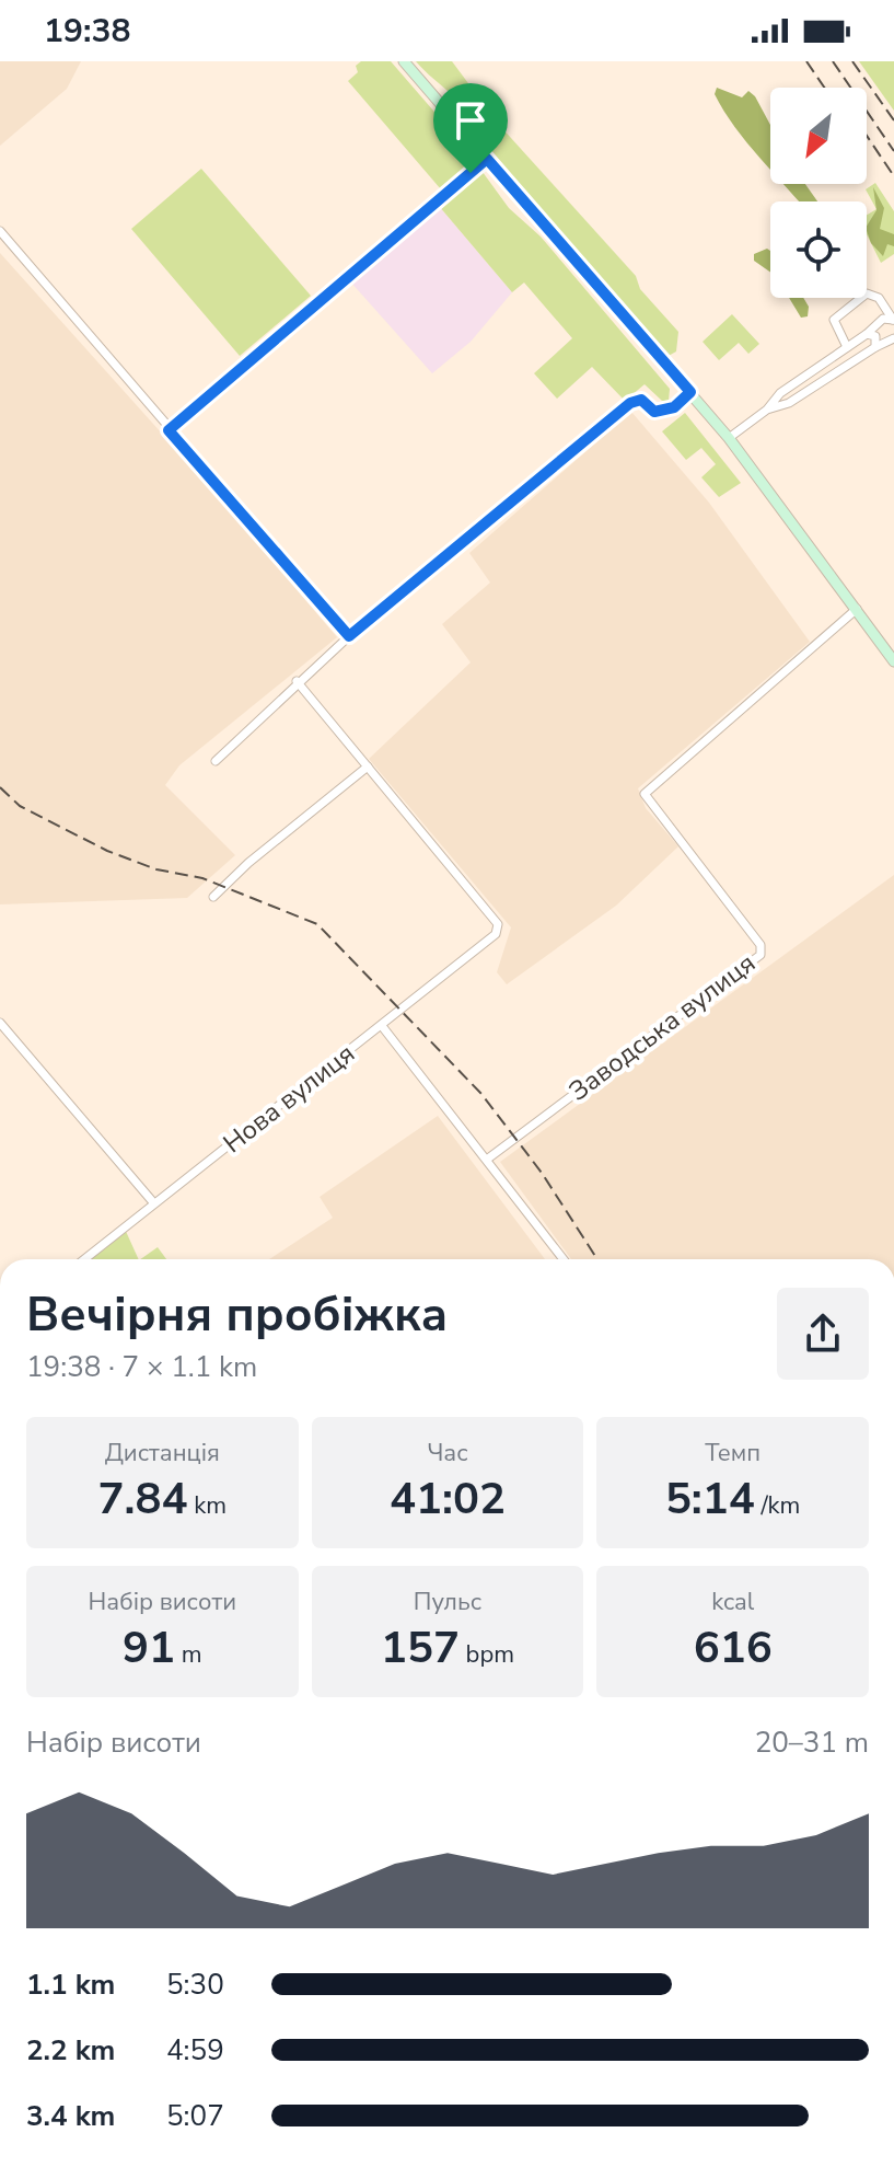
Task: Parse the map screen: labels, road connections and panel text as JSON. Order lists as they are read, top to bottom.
{
  "streets": {
    "street": ["Заводська вулиця", "Нова вулиця"]
  },
  "north": "bottom left",
  "page": {
    "status": "19:38",
    "heading": ["Вечірня пробіжка", "19:38 · 7 × 1.1 km"],
    "stats": [
      ["Дистанція", "7.84 km"],
      ["Час", "41:02"],
      ["Темп", "5:14 /km"],
      ["Набір висоти", "91 m"],
      ["Пульс", "157 bpm"],
      ["kcal", "616"]
    ],
    "chart": ["Набір висоти", "20–31 m"],
    "list": [
      {
        "name": "1.1 km",
        "note": "5:30"
      },
      {
        "name": "2.2 km",
        "note": "4:59"
      },
      {
        "name": "3.4 km",
        "note": "5:07"
      }
    ]
  }
}
